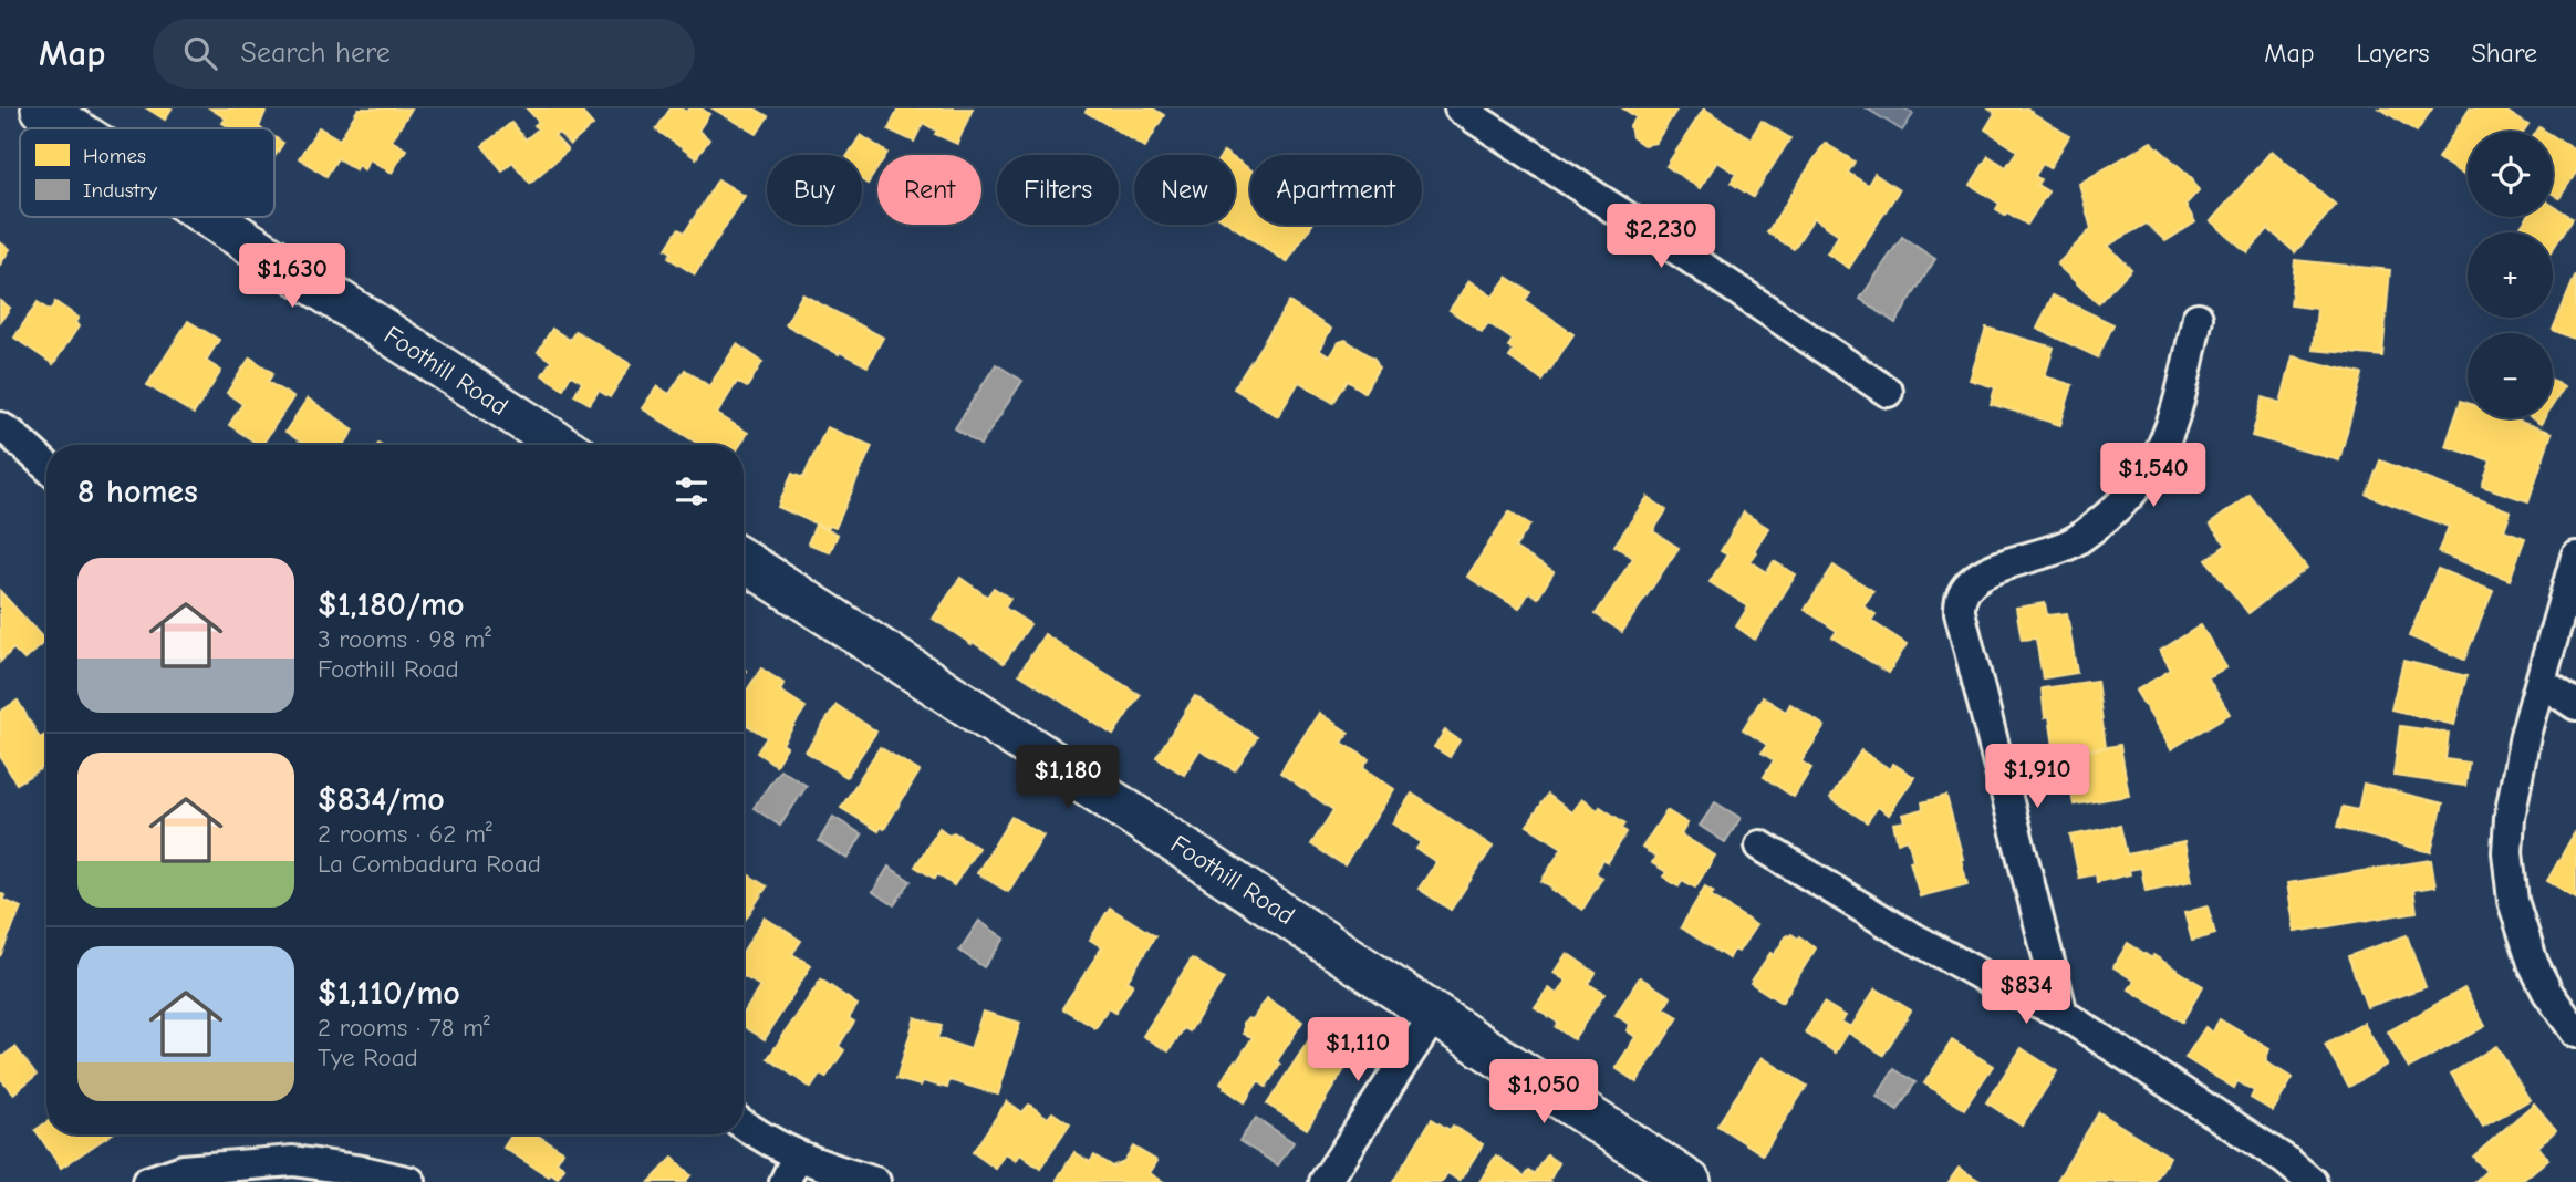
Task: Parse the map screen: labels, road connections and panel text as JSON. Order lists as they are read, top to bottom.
{
  "streets": {
    "main road": ["Foothill Road"]
  },
  "legend": ["Homes", "Industry"],
  "page": {
    "header": "Map",
    "search": "Search here",
    "nav": ["Map", "Layers", "Share"],
    "map_buttons": ["+", "−"],
    "chip": [
      "Buy",
      "Rent",
      "Filters",
      "New",
      "Apartment"
    ],
    "price": [
      "$2,230",
      "$1,630",
      "$1,540",
      "$1,910",
      "$1,180",
      "$834",
      "$1,110",
      "$1,050"
    ],
    "heading": "8 homes",
    "list": [
      {
        "name": "$1,180/mo",
        "note": "3 rooms · 98 m² · Foothill Road"
      },
      {
        "name": "$834/mo",
        "note": "2 rooms · 62 m² · La Combadura Road"
      },
      {
        "name": "$1,110/mo",
        "note": "2 rooms · 78 m² · Tye Road"
      }
    ]
  }
}
